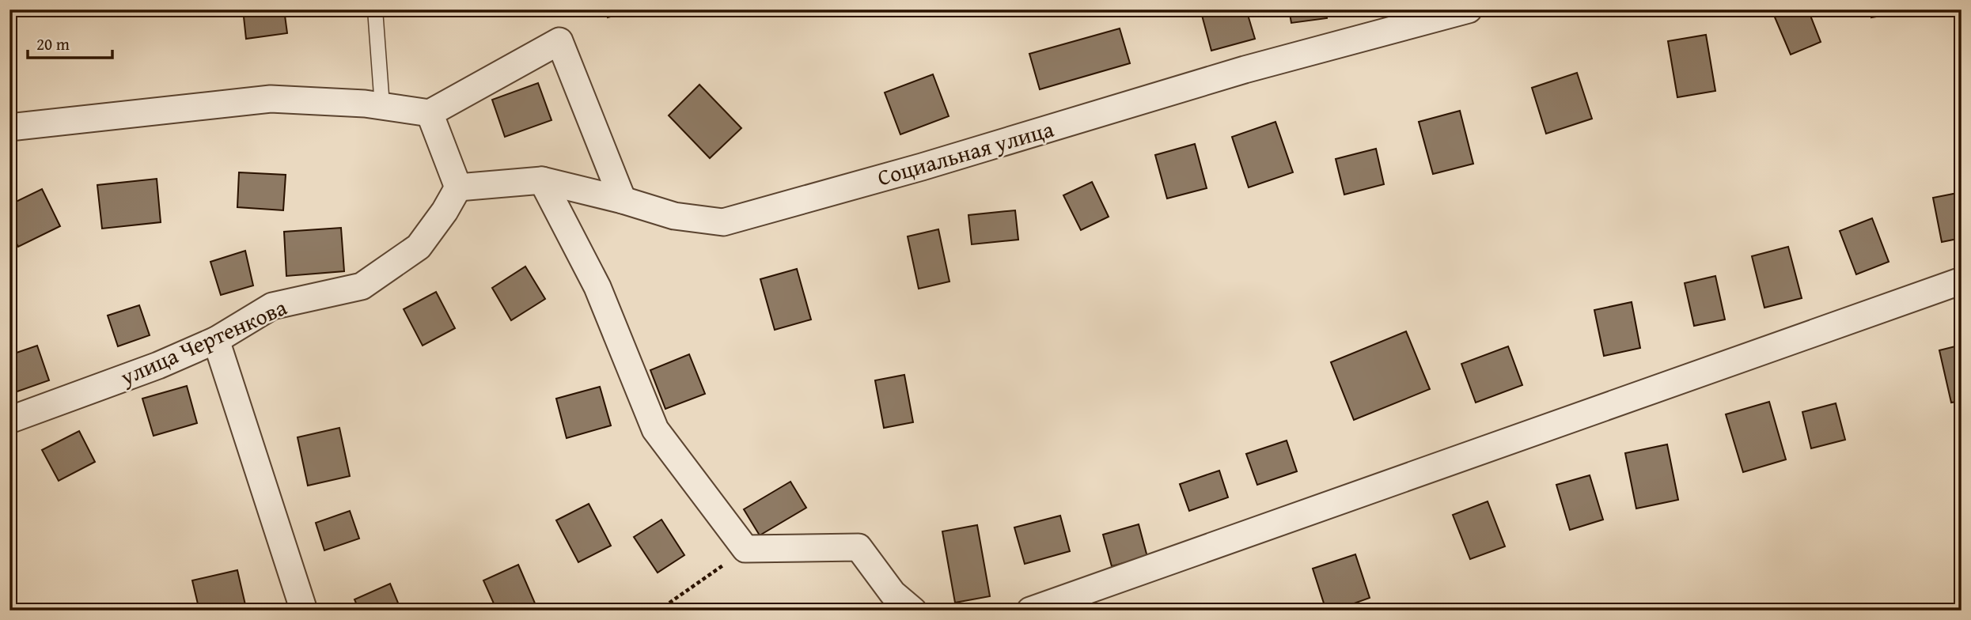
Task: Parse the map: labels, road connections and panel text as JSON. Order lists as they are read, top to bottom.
{
  "streets": {
    "street": ["Социальная улица", "улица Чертенкова"]
  },
  "crossings": [
    ["Социальная улица", "улица Чертенкова"]
  ],
  "scale_bar": "20 m"
}
